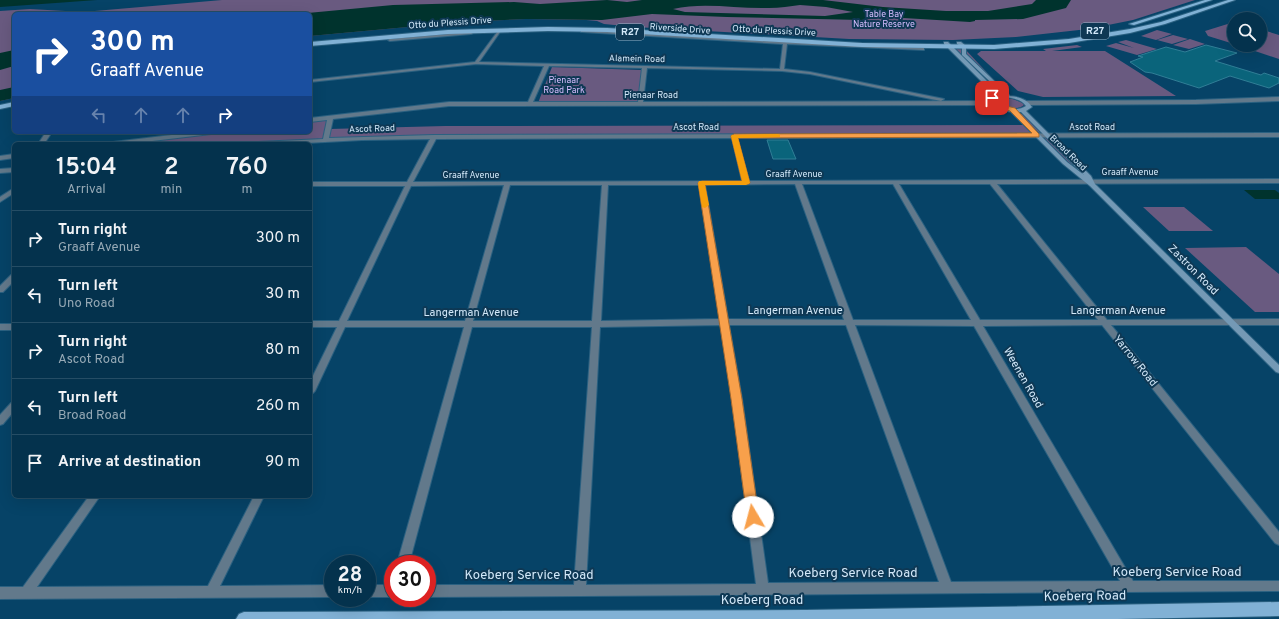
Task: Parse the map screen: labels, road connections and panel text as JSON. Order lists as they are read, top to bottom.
{
  "streets": {
    "main road": ["Otto du Plessis Drive", "R27", "Koeberg Road"],
    "street": [
      "Riverside Drive",
      "Alamein Road",
      "Pienaar Road",
      "Ascot Road",
      "Broad Road",
      "Graaff Avenue",
      "Zastron Road",
      "Langerman Avenue",
      "Yarrow Road",
      "Weenen Road",
      "Koeberg Service Road"
    ]
  },
  "crossings": [
    ["Alamein Road", "Pienaar Road"],
    ["Pienaar Road", "Broad Road"],
    ["Ascot Road", "Broad Road"],
    ["Broad Road", "Graaff Avenue"],
    ["Broad Road", "Zastron Road"],
    ["Graaff Avenue", "Zastron Road"],
    ["Graaff Avenue", "Yarrow Road"],
    ["Graaff Avenue", "Weenen Road"],
    ["Zastron Road", "Langerman Avenue"],
    ["Langerman Avenue", "Yarrow Road"],
    ["Langerman Avenue", "Weenen Road"],
    ["Weenen Road", "Koeberg Service Road"]
  ],
  "parks": ["Table Bay Nature Reserve", "Pienaar Road Park"],
  "page": {
    "turn": ["300 m", "Graaff Avenue"],
    "eta": [
      "15:04",
      "Arrival",
      "2",
      "min",
      "760",
      "m"
    ],
    "list": [
      {
        "name": "Turn right",
        "note": "Graaff Avenue",
        "value": "300 m"
      },
      {
        "name": "Turn left",
        "note": "Uno Road",
        "value": "30 m"
      },
      {
        "name": "Turn right",
        "note": "Ascot Road",
        "value": "80 m"
      },
      {
        "name": "Turn left",
        "note": "Broad Road",
        "value": "260 m"
      },
      {
        "name": "Arrive at destination",
        "value": "90 m"
      }
    ],
    "speed": "28 km/h",
    "limit": "30"
  }
}
